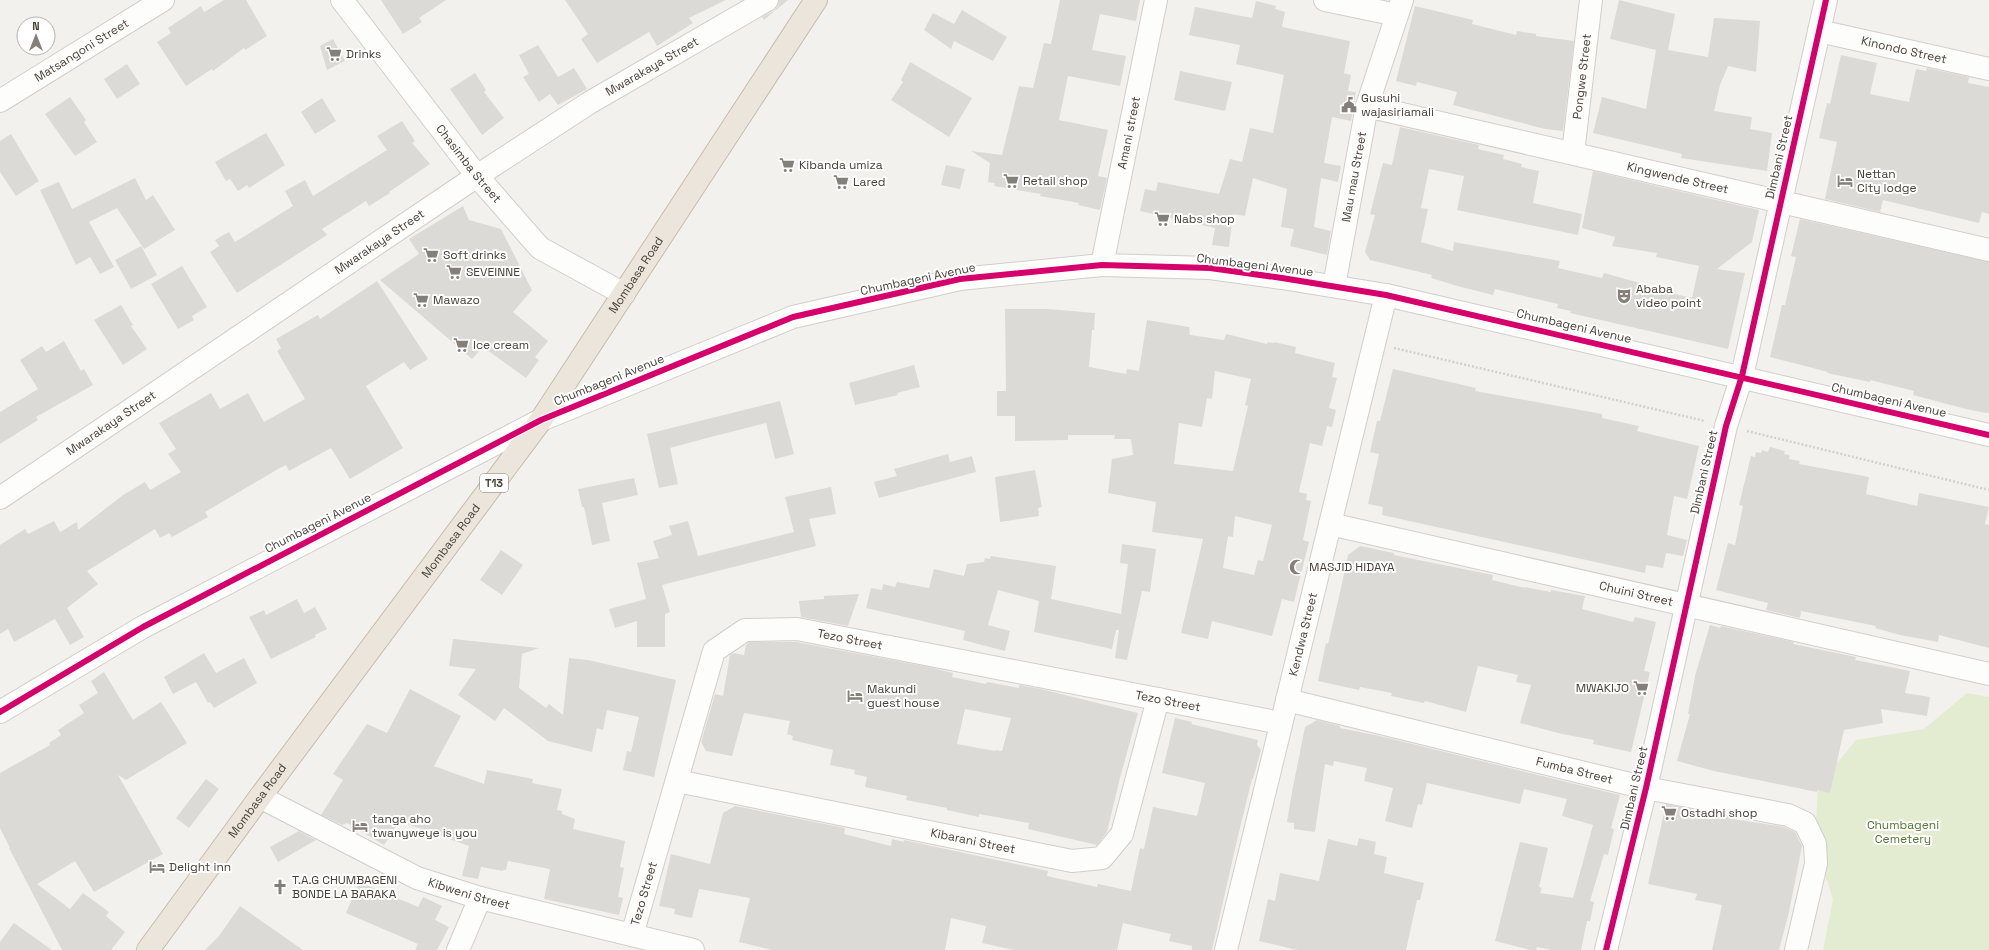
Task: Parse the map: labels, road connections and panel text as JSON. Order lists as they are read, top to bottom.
{
  "streets": {
    "highway": ["Mombasa Road", "T13"],
    "street": [
      "Kinondo Street",
      "Matsangoni Street",
      "Mwarakaya Street",
      "Pongwe Street",
      "Amani street",
      "Dimbani Street",
      "Chasimba Street",
      "Mau mau Street",
      "Kingwende Street",
      "Chumbageni Avenue",
      "Chuini Street",
      "Kendwa Street",
      "Tezo Street",
      "Fumba Street",
      "Kibarani Street",
      "Kibweni Street"
    ]
  },
  "crossings": [
    ["Kinondo Street", "Dimbani Street"],
    ["Mwarakaya Street", "Chasimba Street"],
    ["Pongwe Street", "Kingwende Street"],
    ["Amani street", "Chumbageni Avenue"],
    ["Dimbani Street", "Kingwende Street"],
    ["Dimbani Street", "Chumbageni Avenue"],
    ["Dimbani Street", "Chuini Street"],
    ["Dimbani Street", "Fumba Street"],
    ["Chasimba Street", "Mombasa Road"],
    ["Mau mau Street", "Kingwende Street"],
    ["Mau mau Street", "Chumbageni Avenue"],
    ["Chumbageni Avenue", "Mombasa Road"],
    ["Chumbageni Avenue", "Kendwa Street"],
    ["Mombasa Road", "Kibweni Street"],
    ["Chuini Street", "Kendwa Street"],
    ["Kendwa Street", "Tezo Street"],
    ["Kendwa Street", "Fumba Street"],
    ["Tezo Street", "Kibarani Street"],
    ["Tezo Street", "Kibweni Street"]
  ],
  "parks": ["Chumbageni Cemetery"],
  "places": {
    "supermarket": [
      "Drinks",
      "Kibanda umiza",
      "Retail shop",
      "Lared",
      "Nabs shop",
      "Soft drinks",
      "SEVEINNE",
      "Mawazo",
      "Ice cream",
      "MWAKIJO",
      "Ostadhi shop"
    ],
    "public building": ["Gusuhi wajasiriamali"],
    "hotel": [
      "Nettan City lodge",
      "Makundi guest house",
      "tanga aho twanyweye is you",
      "Delight inn"
    ],
    "theatre": ["Ababa video point"],
    "mosque": ["MASJID HIDAYA"],
    "church": ["T.A.G CHUMBAGENI BONDE LA BARAKA"]
  },
  "north": "top"
}
